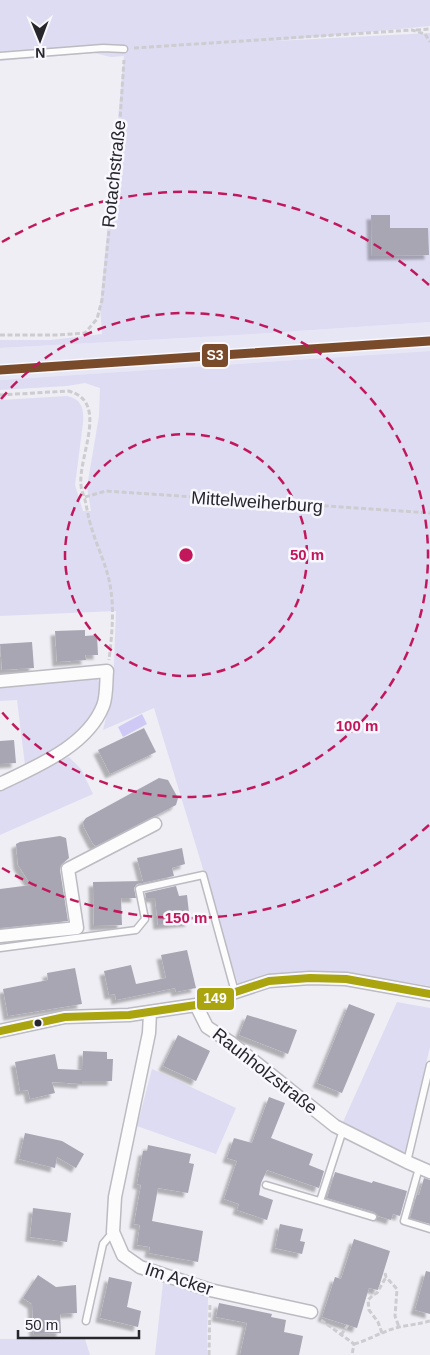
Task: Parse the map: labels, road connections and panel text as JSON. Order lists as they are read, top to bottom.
{
  "streets": {
    "street": ["Rauhholzstraße", "Im Acker"],
    "path": ["Rotachstraße", "Mittelweiherburg"]
  },
  "lines": ["transit line S3", "transit line 149"],
  "scale_bar": "50 m",
  "north": "bottom",
  "rings": ["50 m", "100 m", "150 m"]
}
